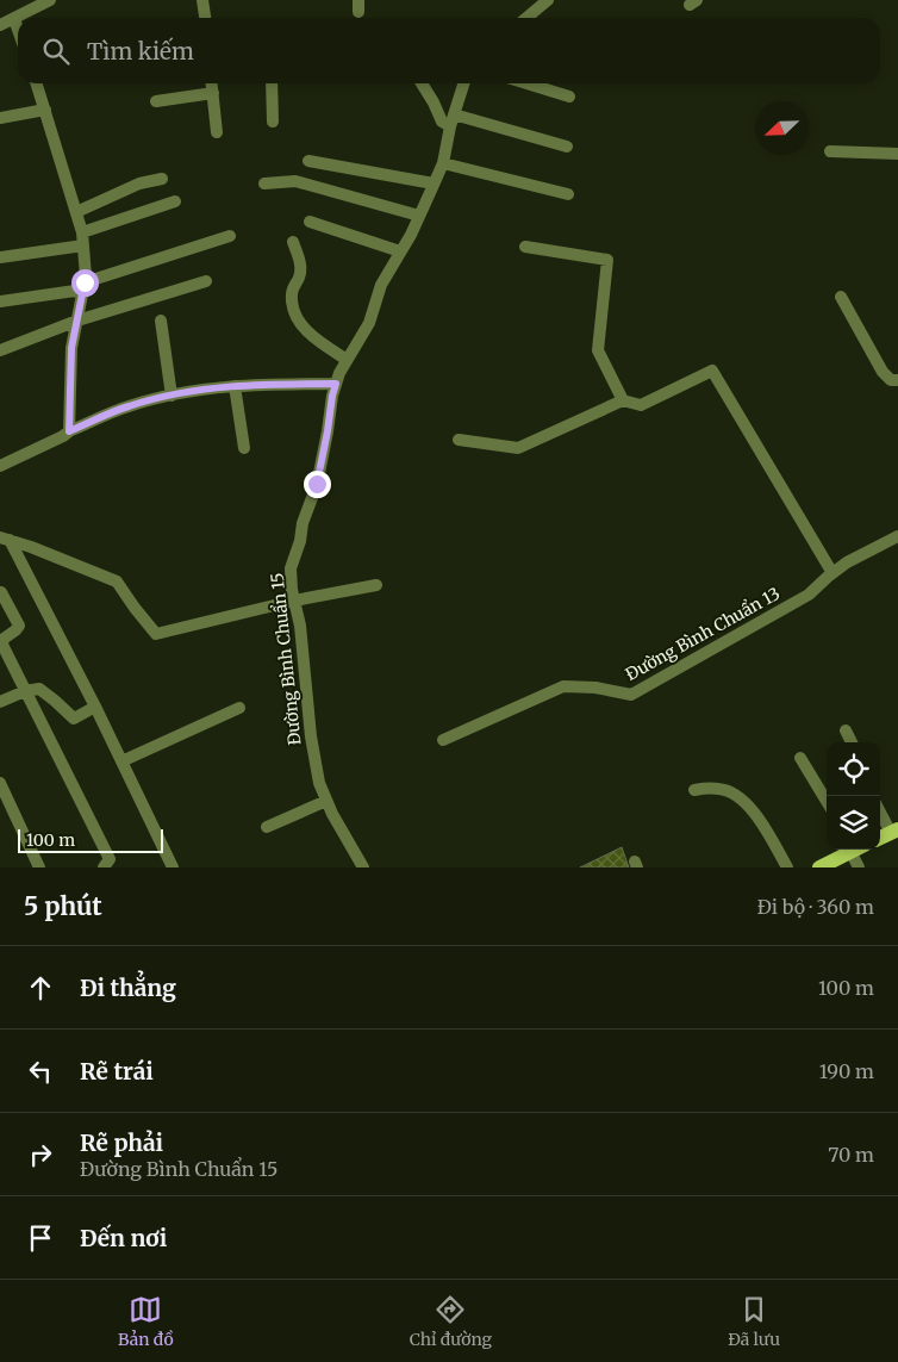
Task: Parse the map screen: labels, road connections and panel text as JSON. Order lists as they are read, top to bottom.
{
  "streets": {
    "street": ["Đường Bình Chuẩn 13", "Đường Bình Chuẩn 15"]
  },
  "scale_bar": "100 m",
  "north": "bottom left",
  "page": {
    "search": "Tìm kiếm",
    "scale": "100 m",
    "heading": ["5 phút", "Đi bộ · 360 m"],
    "list": [
      ["Đi thẳng", "100 m"],
      ["Rẽ trái", "190 m"],
      ["Rẽ phải", "Đường Bình Chuẩn 15", "70 m"],
      "Đến nơi"
    ],
    "nav": ["Bản đồ", "Chỉ đường", "Đã lưu"]
  }
}
